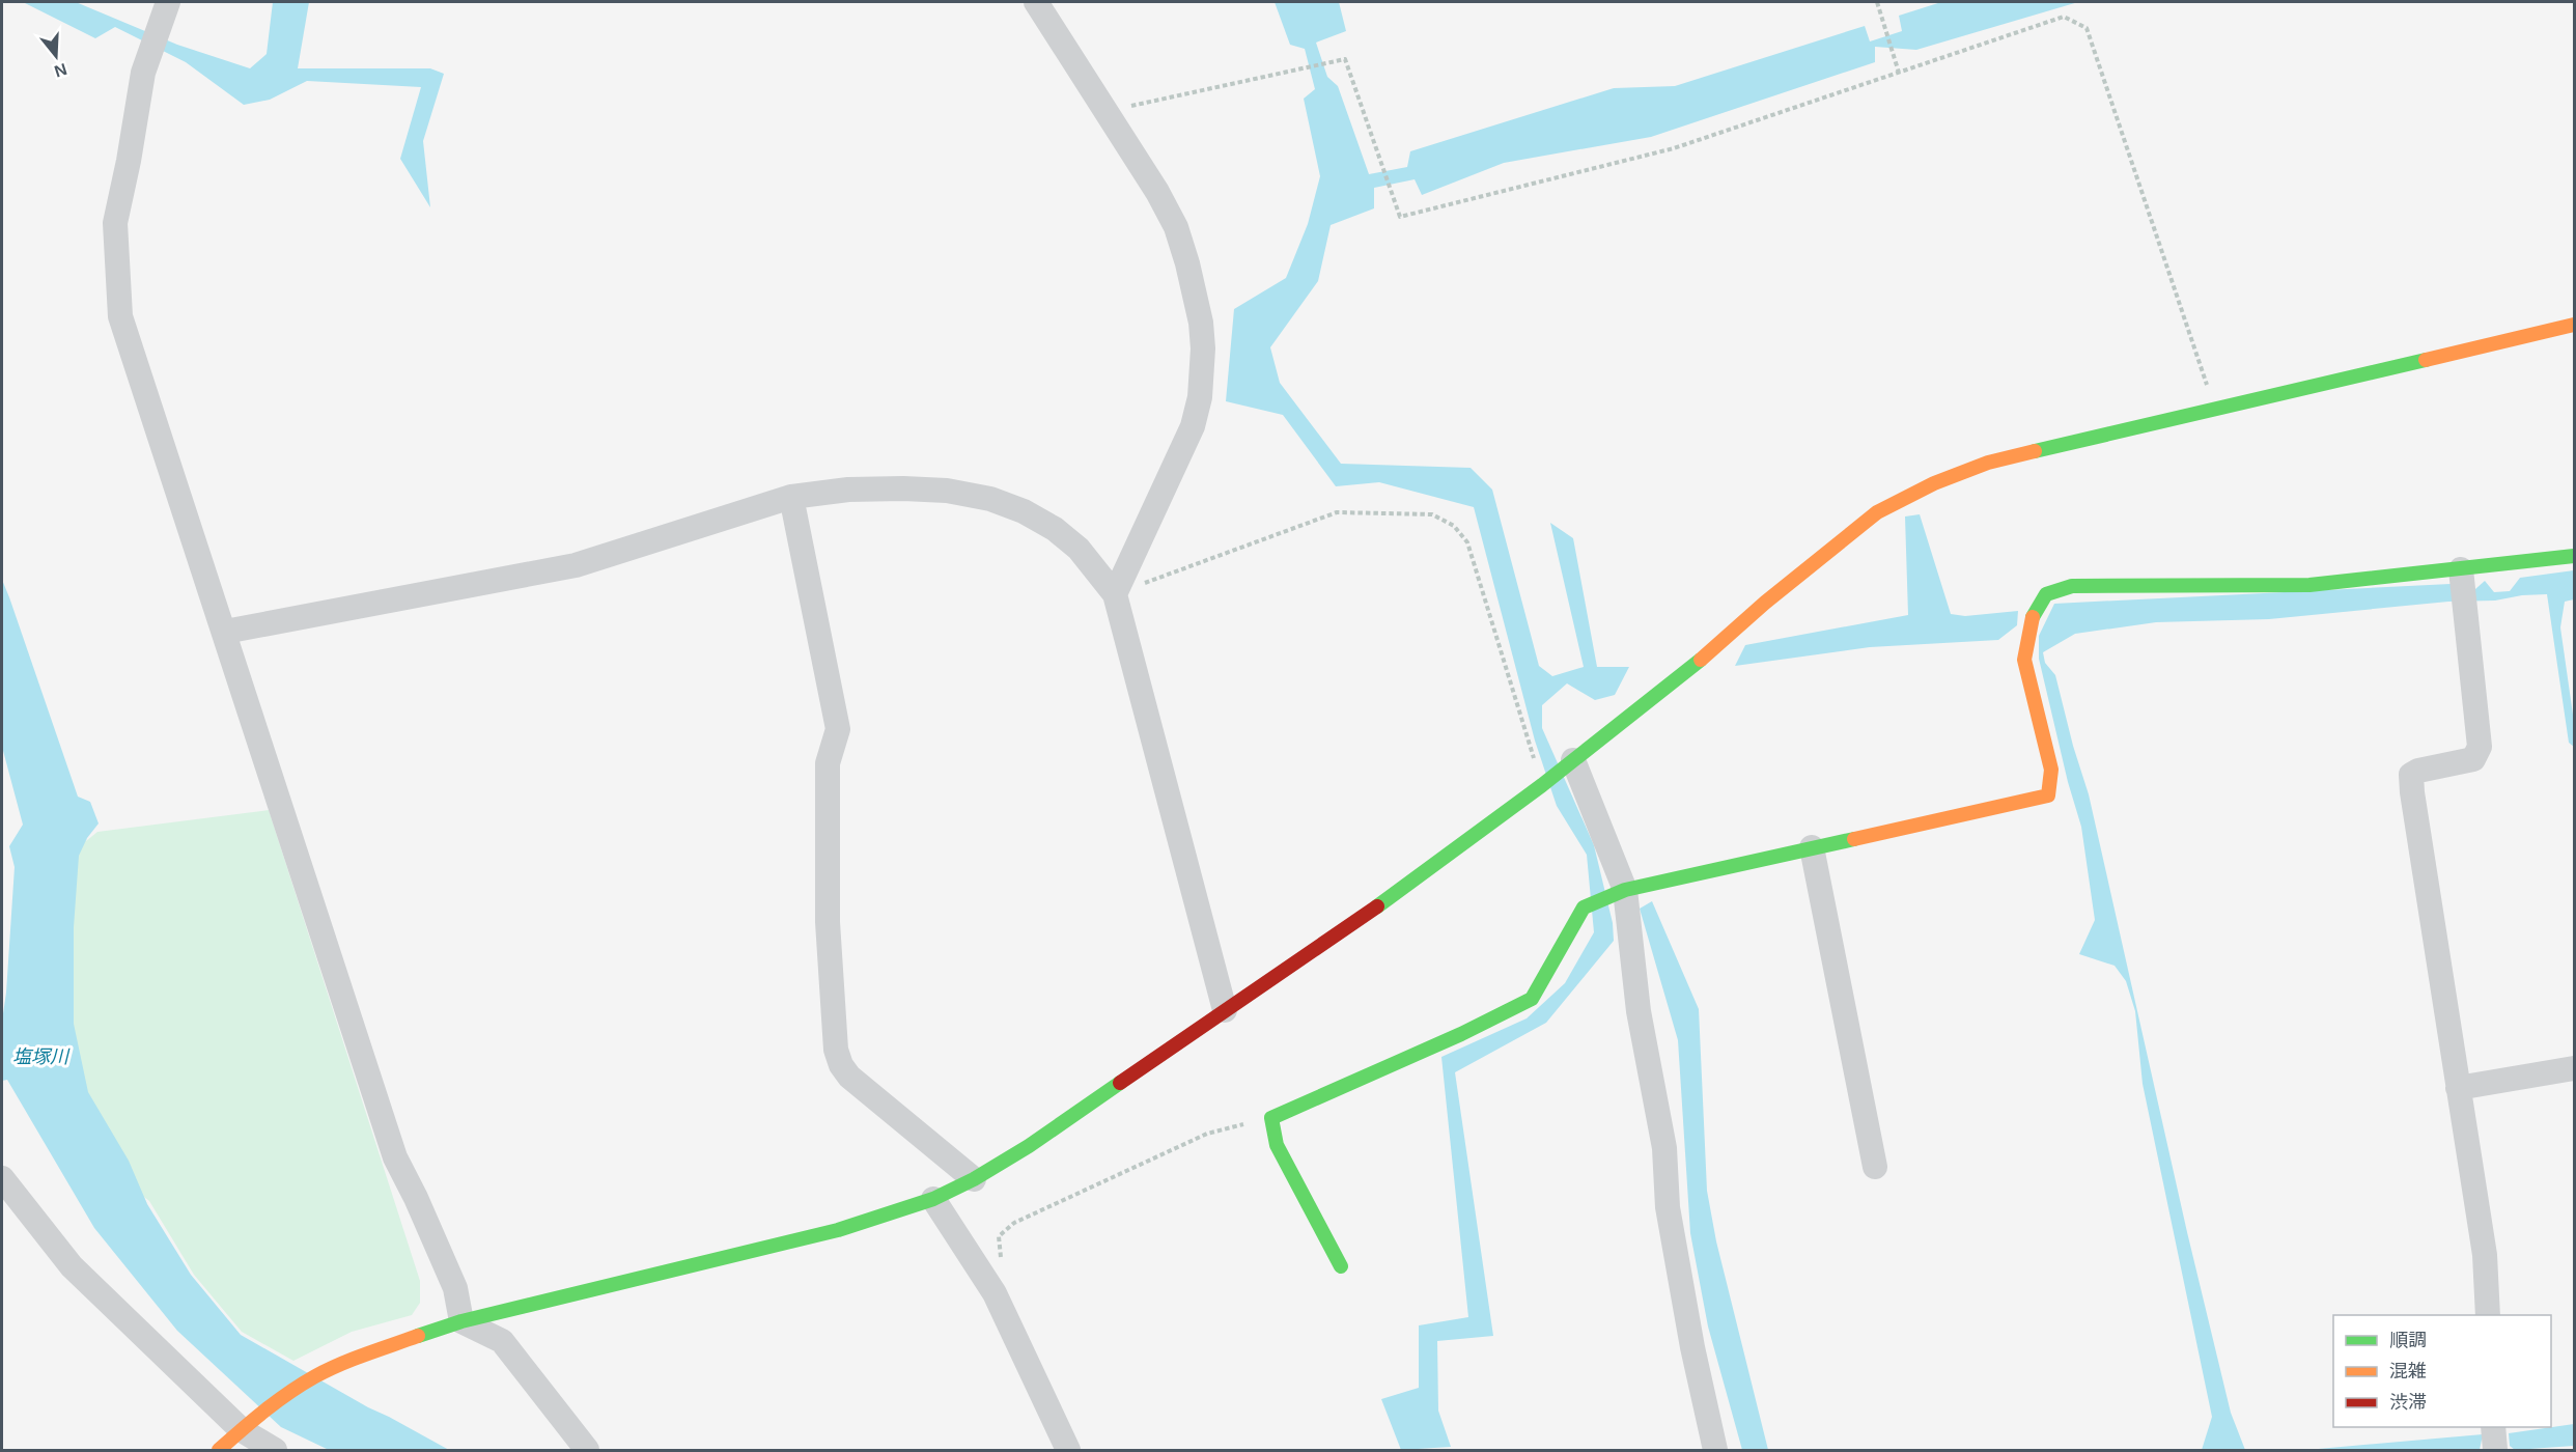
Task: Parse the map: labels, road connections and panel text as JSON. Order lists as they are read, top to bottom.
{
  "water": ["塩塚川"],
  "legend": ["順調", "混雑", "渋滞"],
  "north": "bottom"
}
